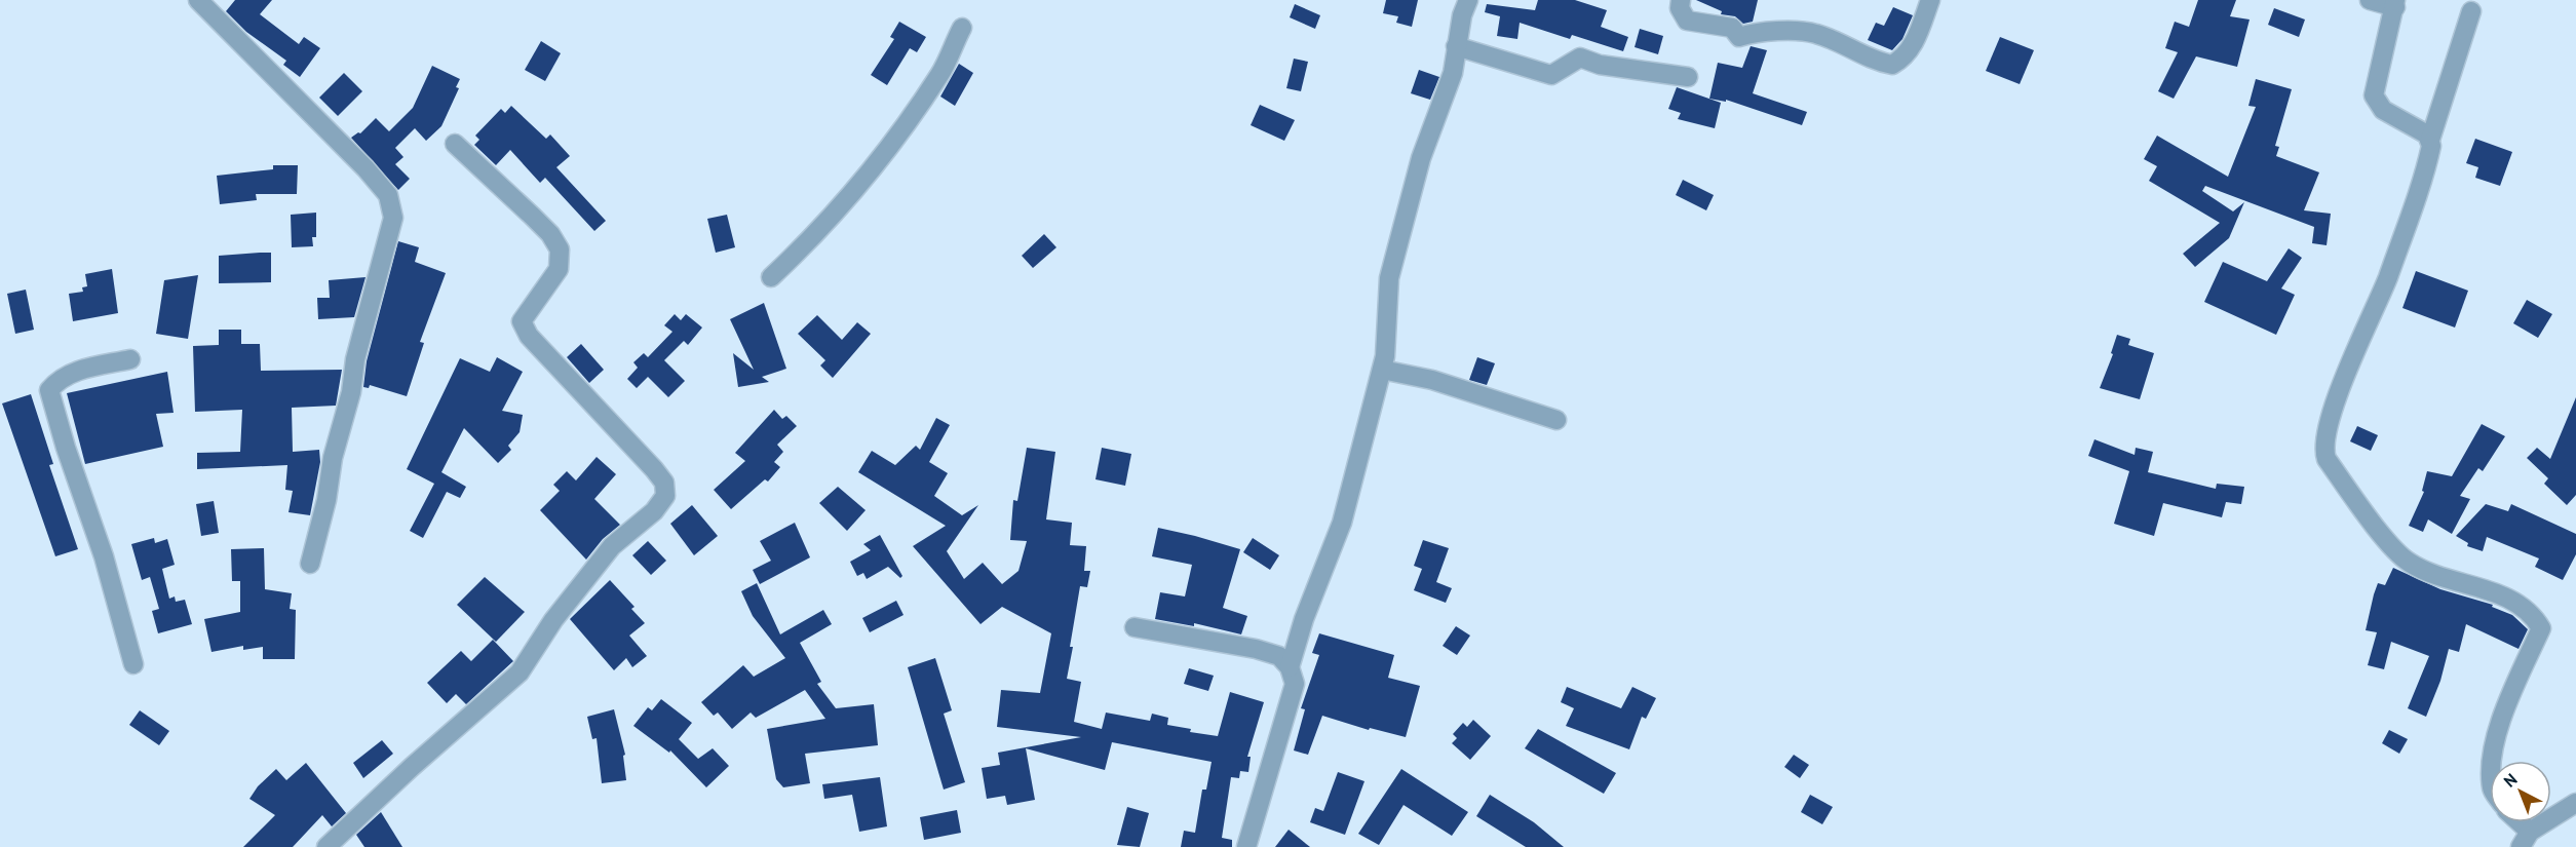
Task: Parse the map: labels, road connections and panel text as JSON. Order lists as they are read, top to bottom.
{
  "north": "top left"
}
